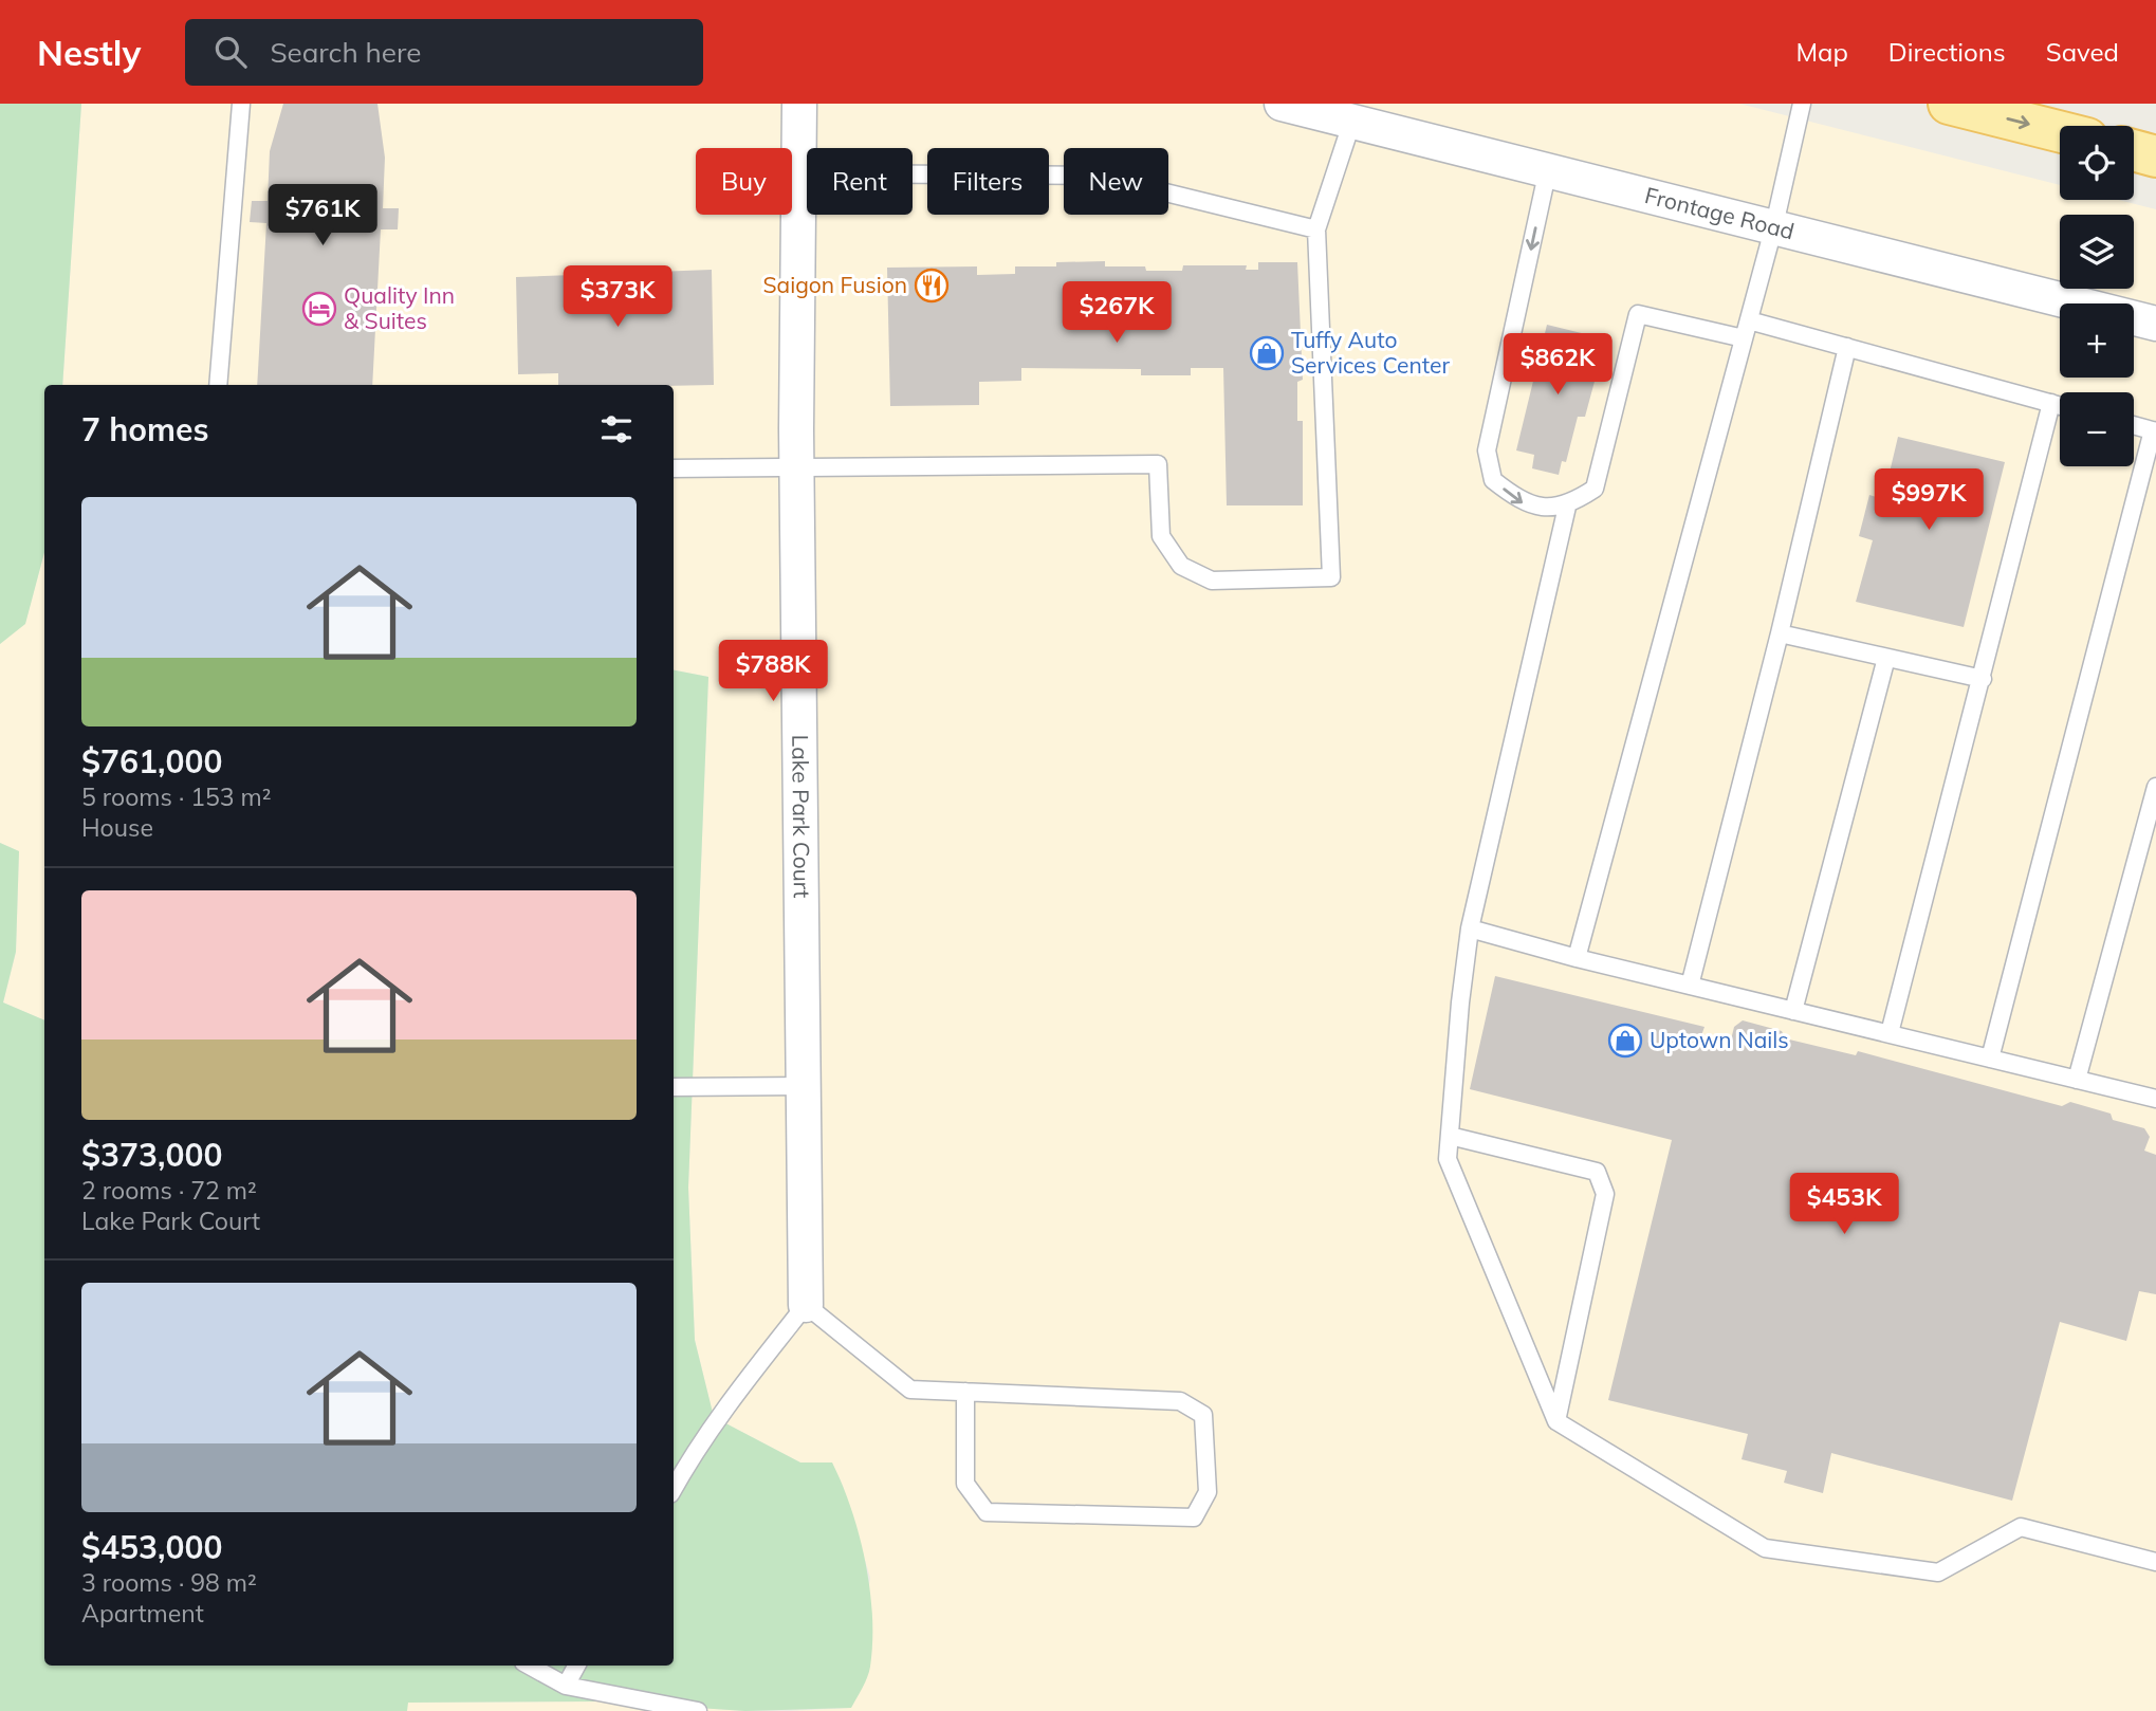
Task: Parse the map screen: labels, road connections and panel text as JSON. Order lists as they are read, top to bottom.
{
  "streets": {
    "street": ["Frontage Road", "Lake Park Court"]
  },
  "places": {
    "restaurant": ["Saigon Fusion"],
    "hotel": ["Quality Inn & Suites"],
    "shop": ["Tuffy Auto Services Center", "Uptown Nails"]
  },
  "page": {
    "header": "Nestly",
    "search": "Search here",
    "nav": ["Map", "Directions", "Saved"],
    "map_buttons": ["+", "−"],
    "chip": [
      "Buy",
      "Rent",
      "Filters",
      "New"
    ],
    "price": [
      "$761K",
      "$373K",
      "$267K",
      "$862K",
      "$997K",
      "$788K",
      "$453K"
    ],
    "heading": "7 homes",
    "list": [
      {
        "name": "$761,000",
        "note": "5 rooms · 153 m² · House"
      },
      {
        "name": "$373,000",
        "note": "2 rooms · 72 m² · Lake Park Court"
      },
      {
        "name": "$453,000",
        "note": "3 rooms · 98 m² · Apartment"
      }
    ]
  }
}
